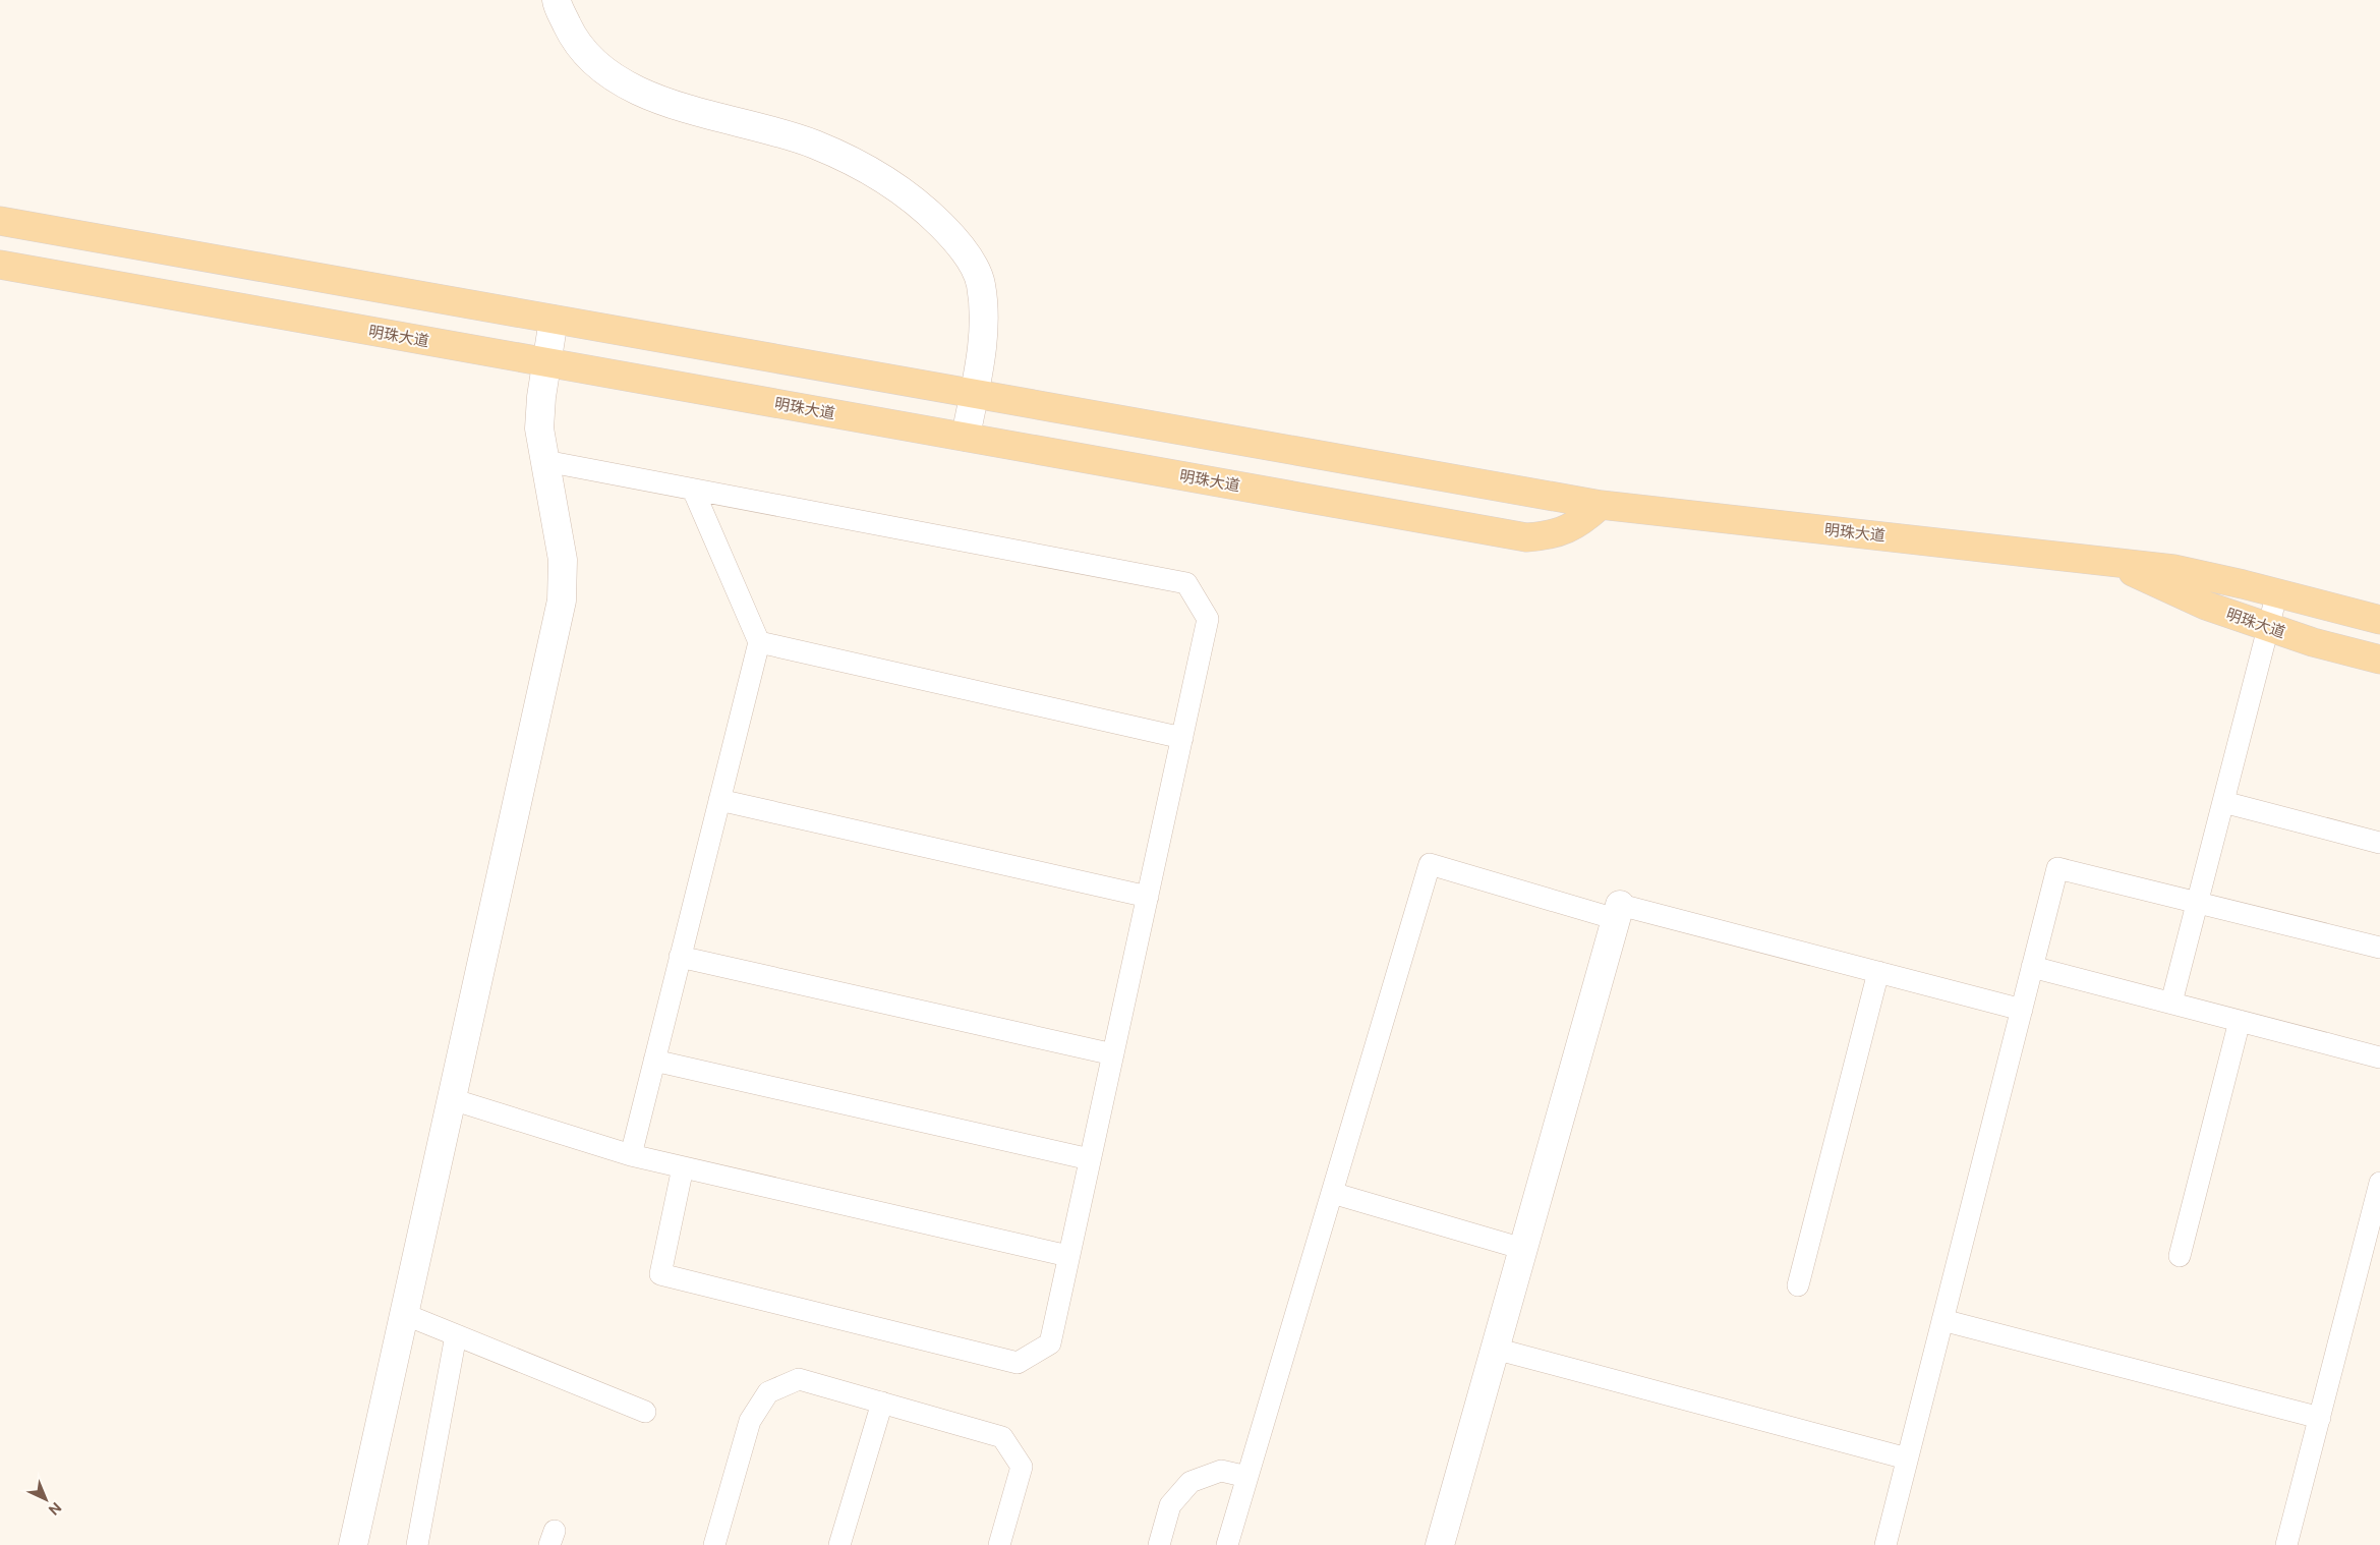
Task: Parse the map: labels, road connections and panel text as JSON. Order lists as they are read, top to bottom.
{
  "streets": {
    "main road": ["明珠大道"]
  },
  "north": "bottom right"
}
